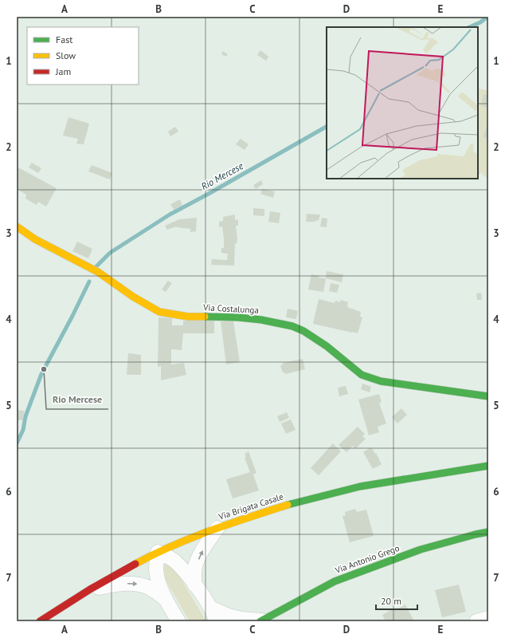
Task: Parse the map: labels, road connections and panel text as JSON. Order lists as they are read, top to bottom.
{
  "streets": {
    "street": ["Via Costalunga", "Via Brigata Casale", "Via Antonio Grego"]
  },
  "water": ["Rio Mercese"],
  "places": ["Rio Mercese"],
  "legend": ["Fast", "Slow", "Jam"],
  "scale_bar": "20 m",
  "grid": {
    "columns": [
      "A",
      "B",
      "C",
      "D",
      "E"
    ],
    "rows": [
      "1",
      "2",
      "3",
      "4",
      "5",
      "6",
      "7"
    ]
  }
}
